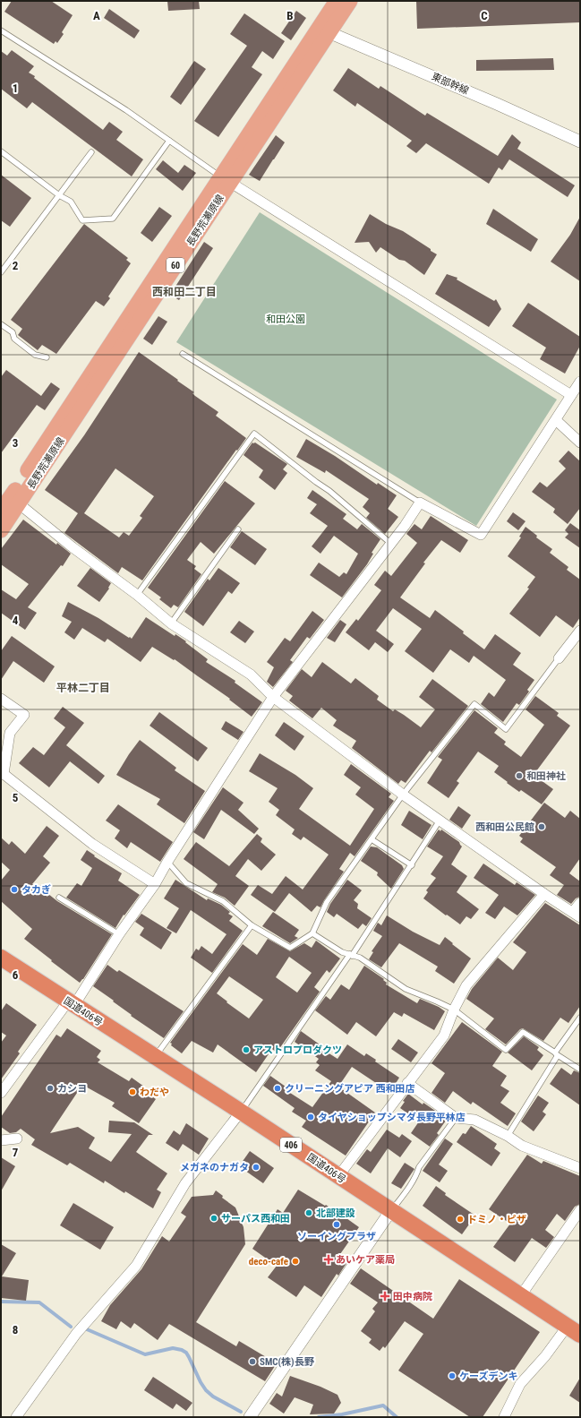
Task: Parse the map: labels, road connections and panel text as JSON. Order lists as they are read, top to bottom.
{
  "streets": {
    "highway": ["国道406号", "406"],
    "main road": ["長野荒瀬原線", "60"],
    "street": ["東部幹線"]
  },
  "crossings": [
    ["東部幹線", "長野荒瀬原線"]
  ],
  "districts": ["西和田二丁目", "平林二丁目"],
  "parks": ["和田公園"],
  "places": {
    "other": [
      "和田神社",
      "西和田公民館",
      "タカぎ",
      "アストロプロダクツ",
      "カシヨ",
      "クリーニングアピア 西和田店",
      "わだや",
      "タイヤショップシマダ長野平林店",
      "メガネのナガタ",
      "北部建設",
      "サーパス西和田",
      "ドミノ・ピザ",
      "ソーイングプラザ",
      "deco-cafe",
      "SMC(株)長野",
      "ケーズデンキ"
    ],
    "health": ["あいケア薬局", "田中病院"]
  },
  "grid": {
    "columns": ["A", "B", "C"],
    "rows": [
      "1",
      "2",
      "3",
      "4",
      "5",
      "6",
      "7",
      "8"
    ]
  }
}
